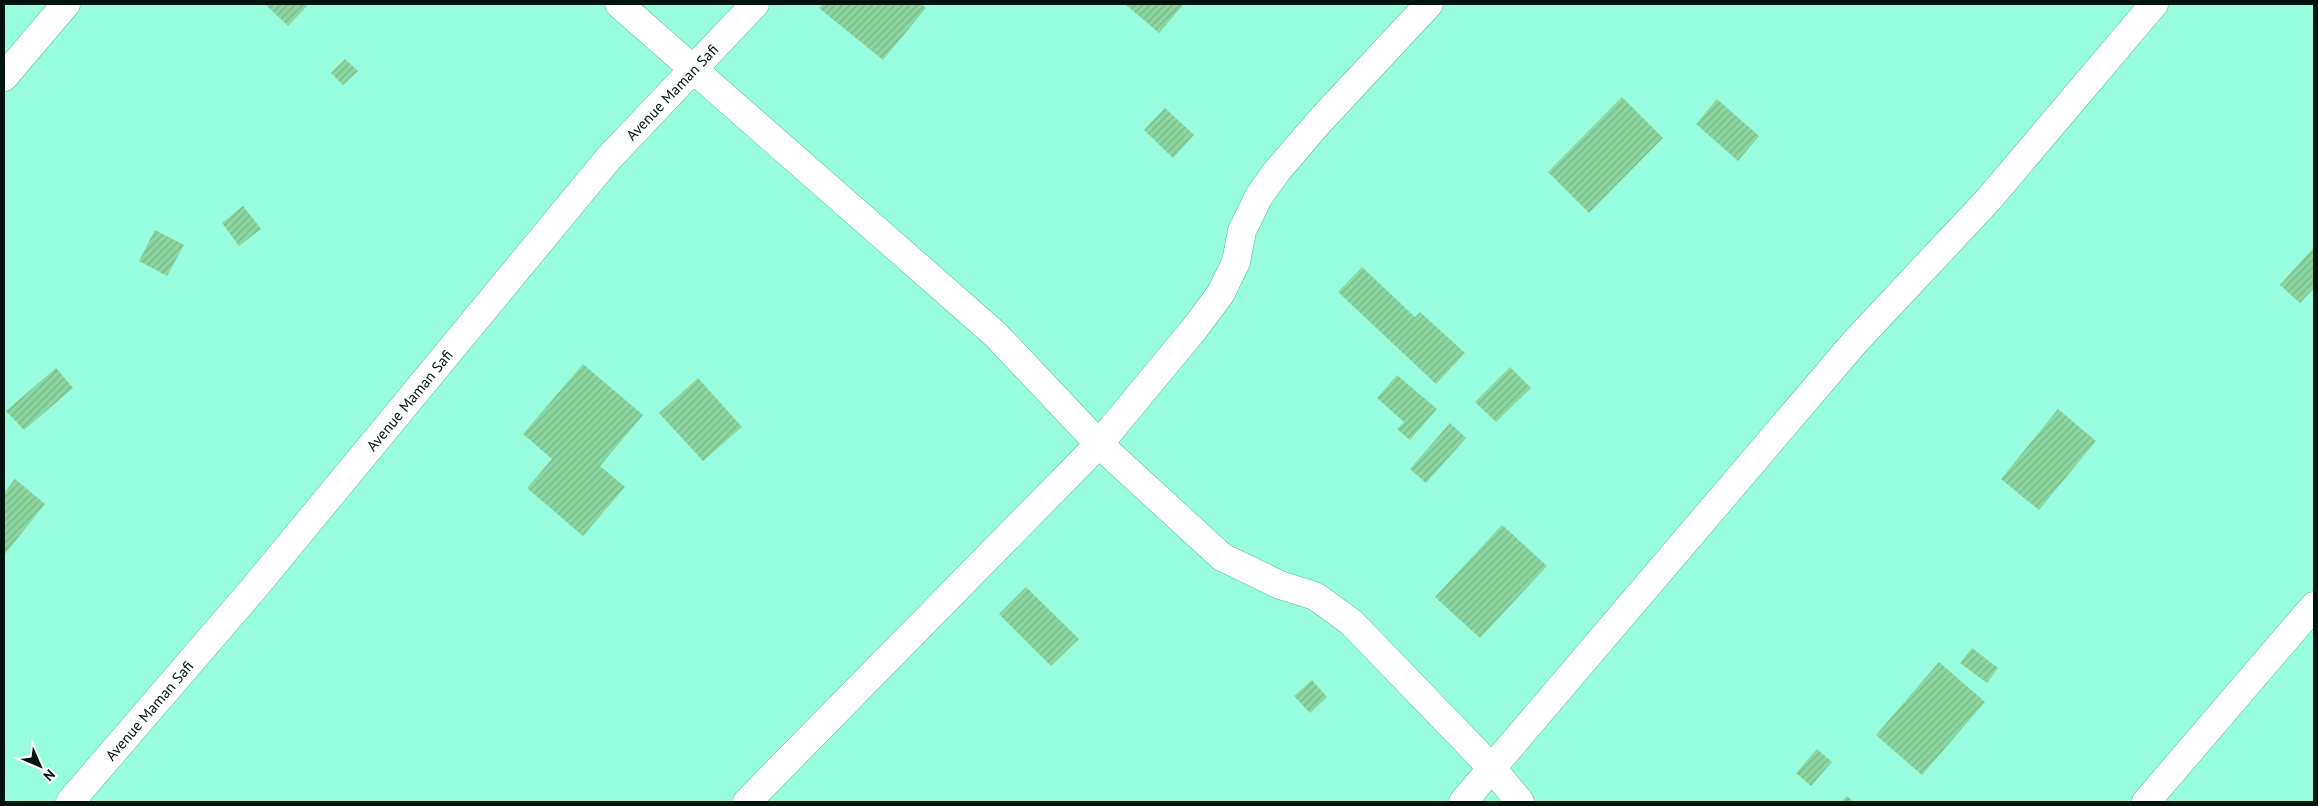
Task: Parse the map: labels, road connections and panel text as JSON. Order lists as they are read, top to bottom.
{
  "streets": {
    "street": ["Avenue Maman Safi"]
  },
  "north": "bottom right"
}
